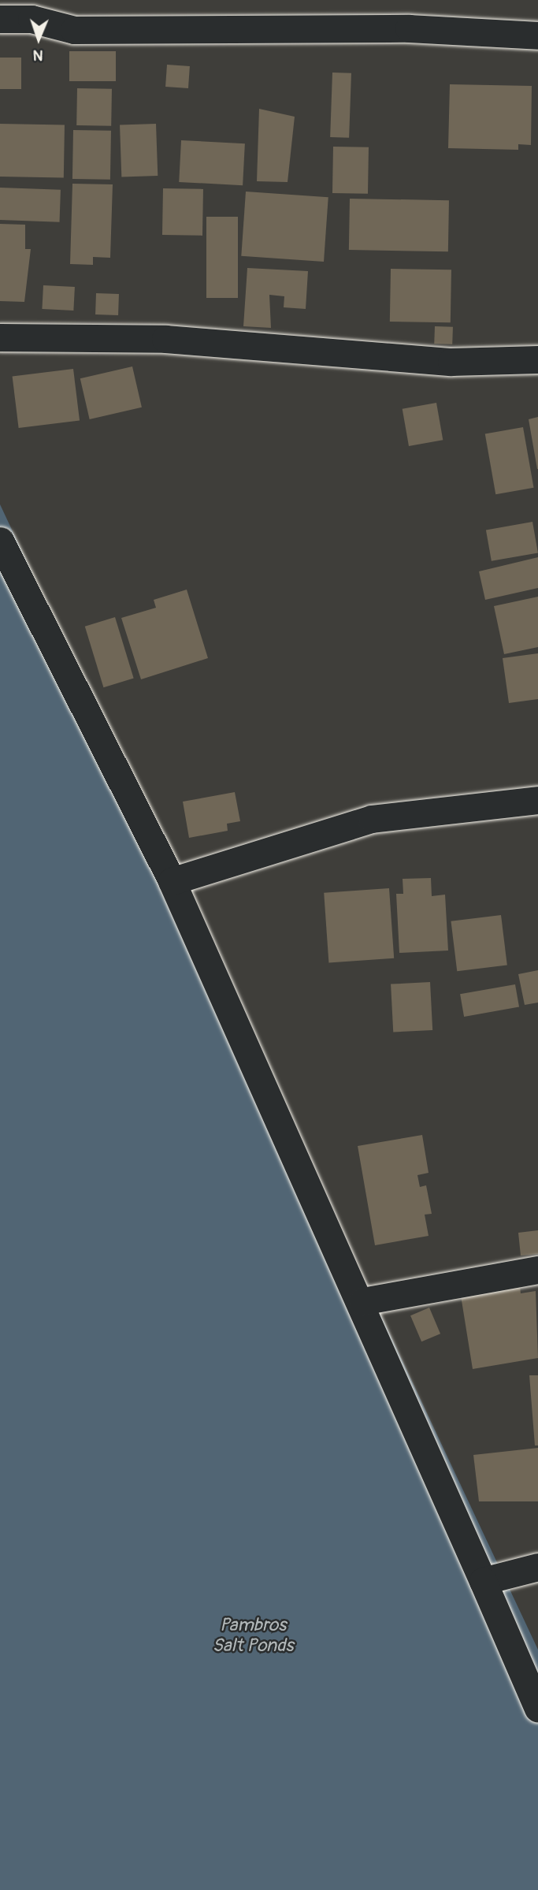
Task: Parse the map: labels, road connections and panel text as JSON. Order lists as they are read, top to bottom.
{
  "water": ["Pambros Salt Ponds"],
  "north": "bottom"
}
